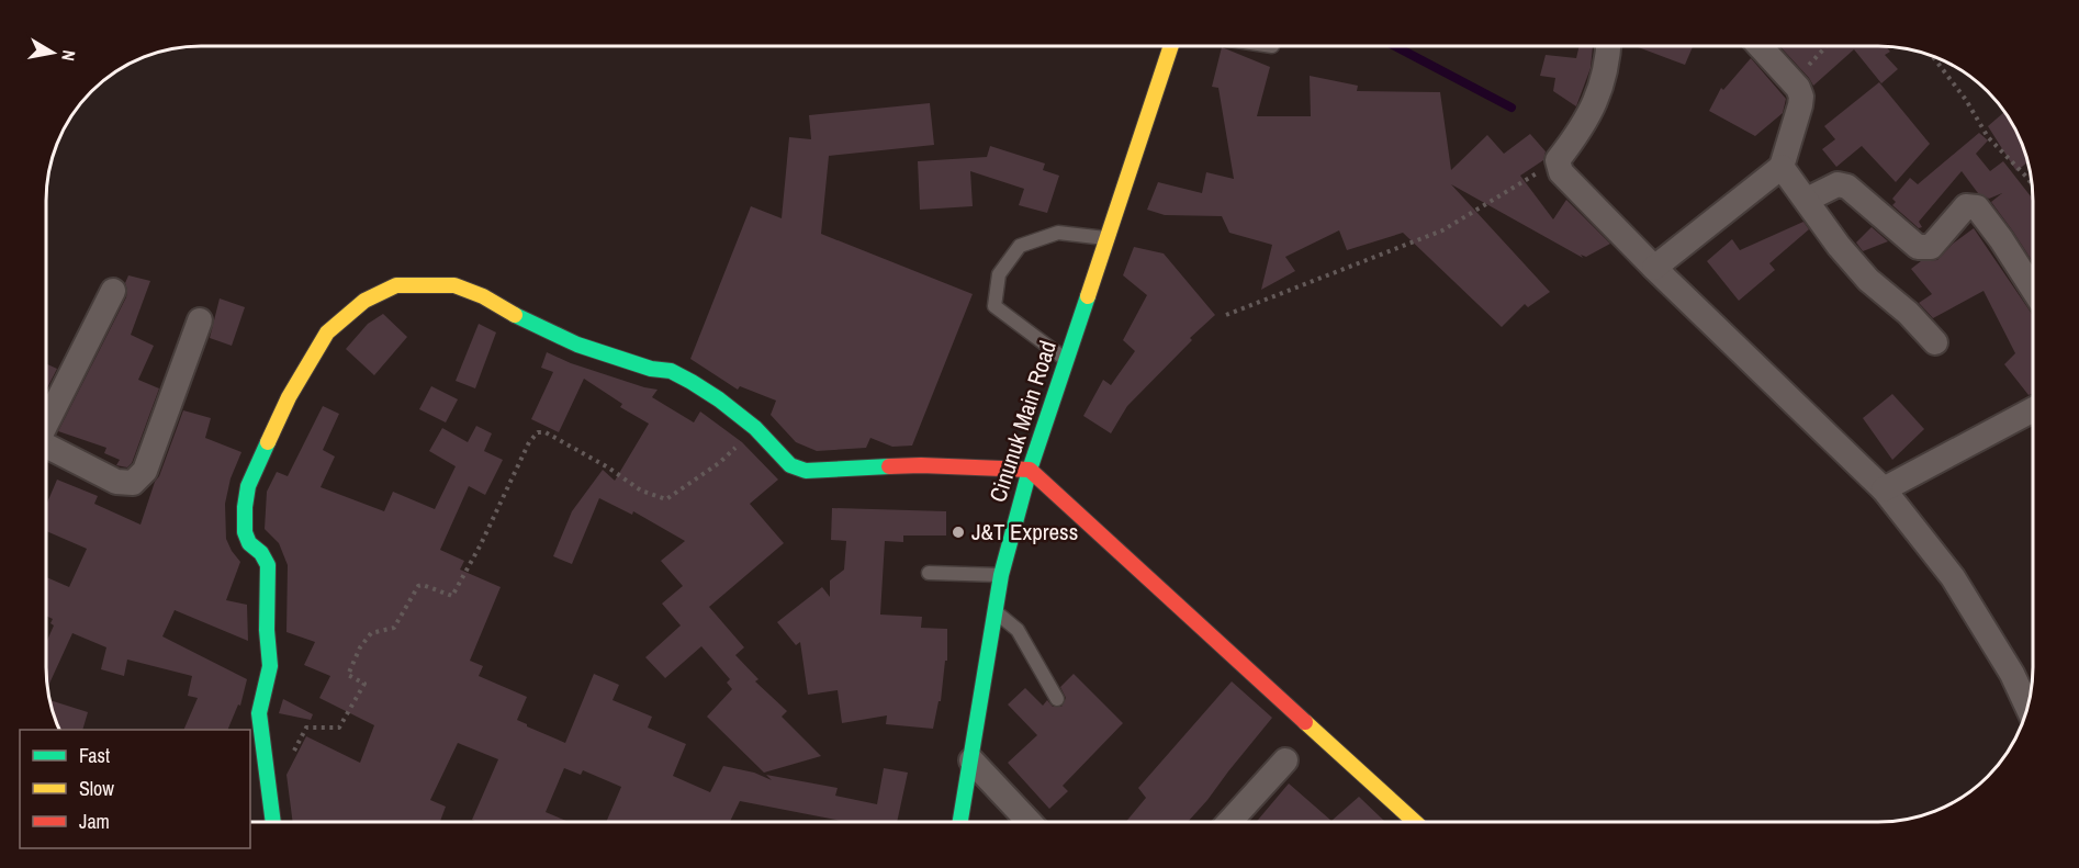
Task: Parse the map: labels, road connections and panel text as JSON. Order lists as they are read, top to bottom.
{
  "streets": {
    "main road": ["Cinunuk Main Road"]
  },
  "places": ["J&T Express"],
  "legend": ["Fast", "Slow", "Jam"],
  "north": "right"
}
